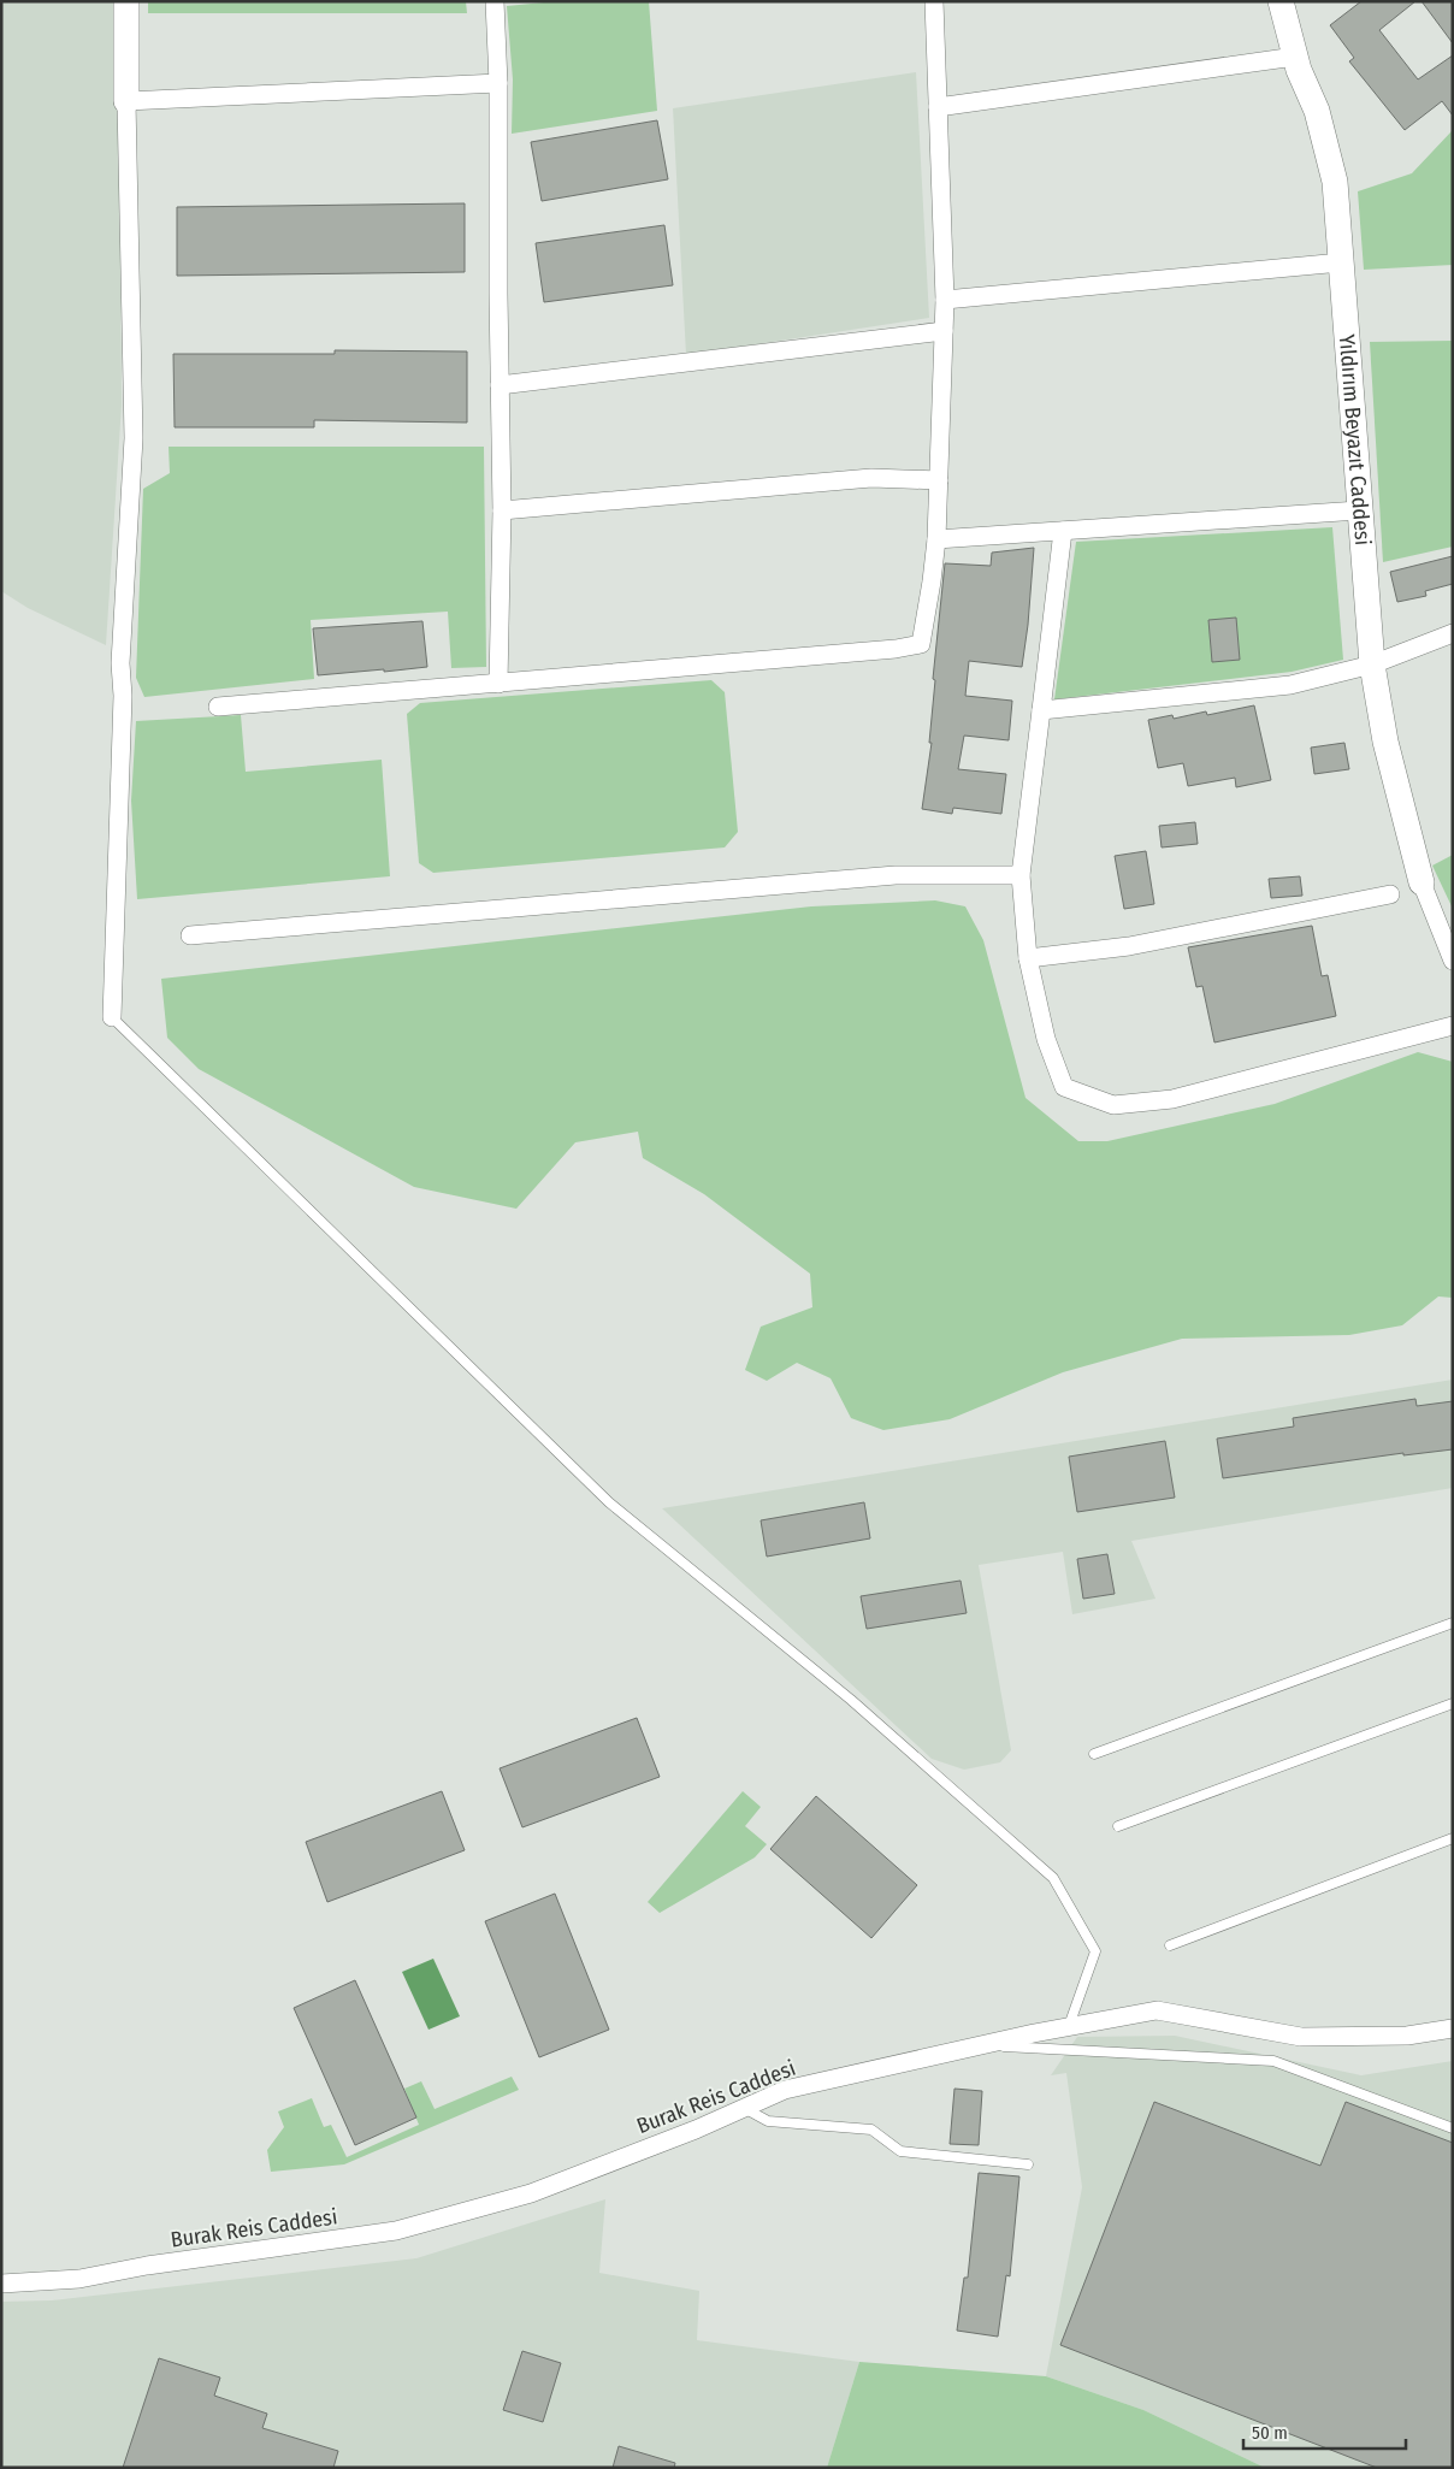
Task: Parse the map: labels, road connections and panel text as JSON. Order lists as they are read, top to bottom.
{
  "streets": {
    "street": ["Yıldırım Beyazıt Caddesi", "Burak Reis Caddesi"]
  },
  "scale_bar": "50 m"
}
